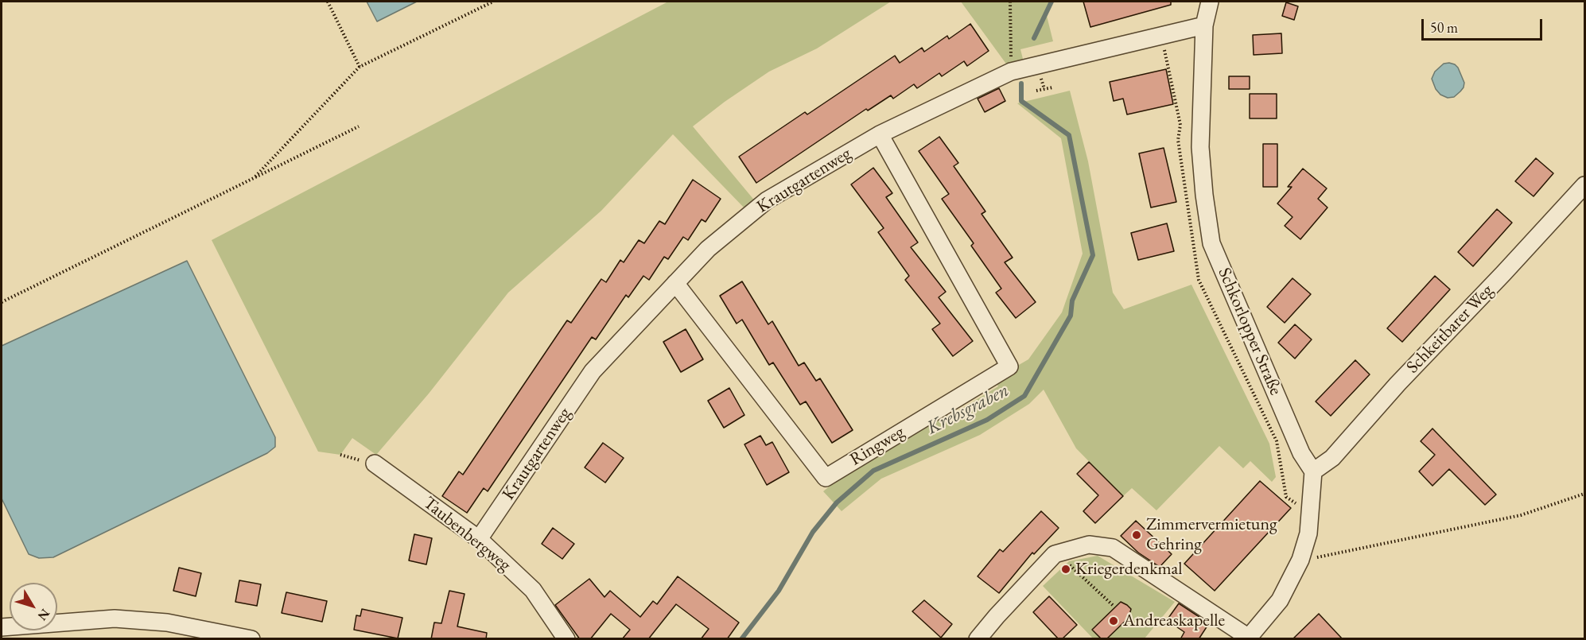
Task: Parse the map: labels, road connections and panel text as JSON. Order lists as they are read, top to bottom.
{
  "streets": {
    "street": [
      "Krautgartenweg",
      "Schkeitbarer Weg",
      "Schkorlopper Straße",
      "Ringweg",
      "Taubenbergweg"
    ]
  },
  "crossings": [
    ["Krautgartenweg", "Schkorlopper Straße"],
    ["Krautgartenweg", "Ringweg"],
    ["Krautgartenweg", "Taubenbergweg"],
    ["Schkeitbarer Weg", "Schkorlopper Straße"]
  ],
  "water": ["Krebsgraben"],
  "places": ["Zimmervermietung Gehring", "Kriegerdenkmal", "Andreaskapelle"],
  "scale_bar": "50 m",
  "north": "bottom right"
}
